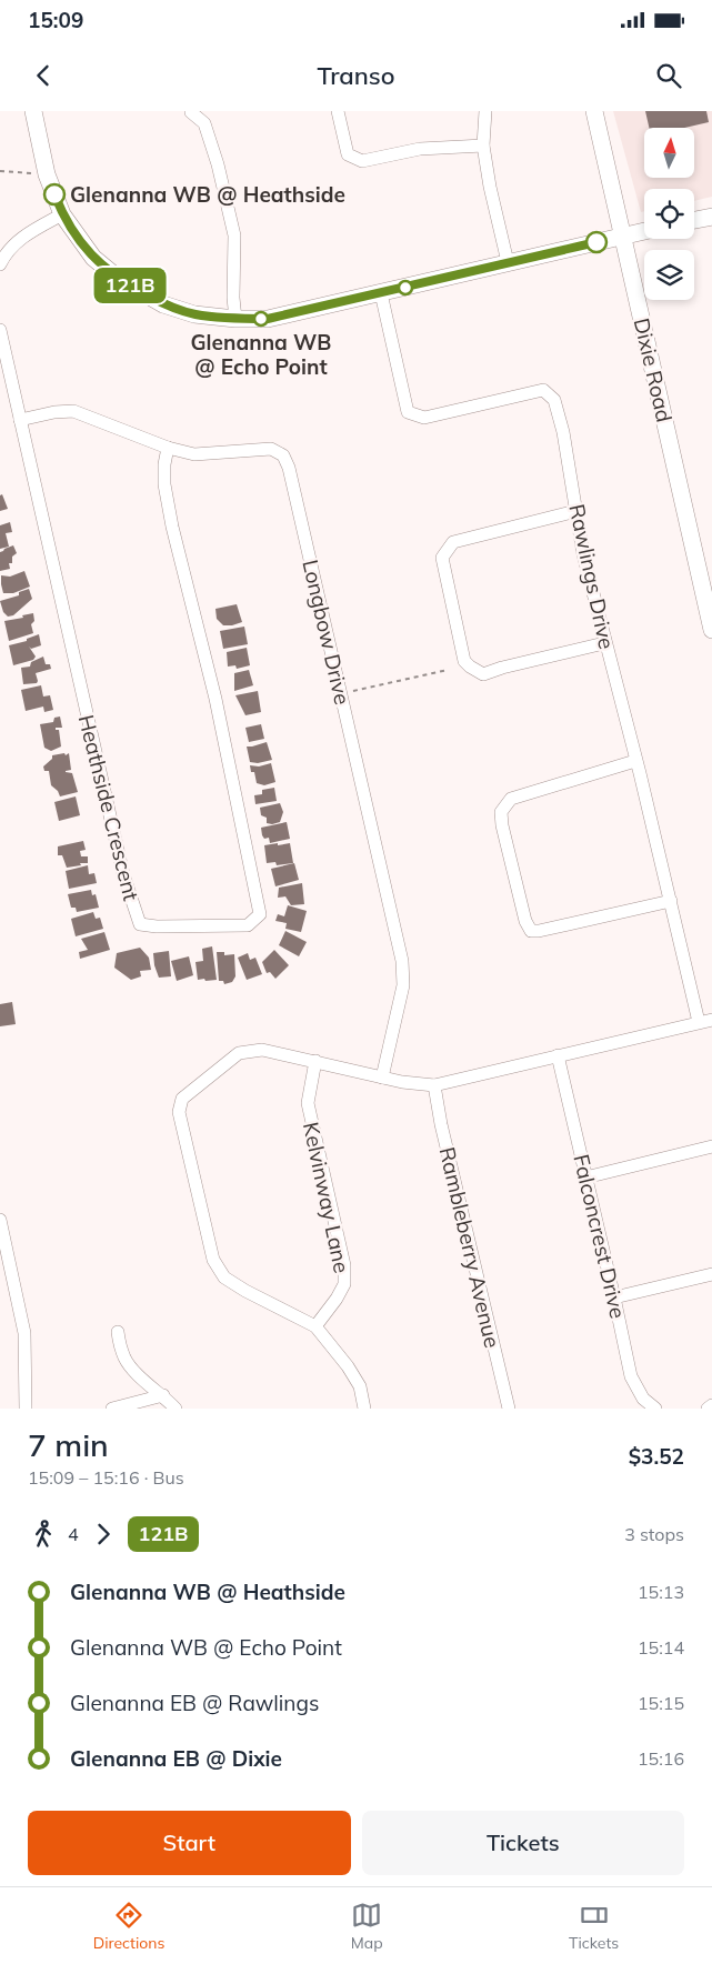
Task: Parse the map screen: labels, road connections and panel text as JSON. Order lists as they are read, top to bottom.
{
  "streets": {
    "street": [
      "Dixie Road",
      "Rawlings Drive",
      "Longbow Drive",
      "Heathside Crescent",
      "Kelvinway Lane",
      "Falconcrest Drive",
      "Rambleberry Avenue"
    ]
  },
  "crossings": [
    ["Longbow Drive", "Heathside Crescent"]
  ],
  "places": ["Glenanna WB @ Heathside", "Glenanna WB @ Echo Point"],
  "lines": ["bus line 121B"],
  "north": "top",
  "page": {
    "status": "15:09",
    "header": "Transo",
    "on_map": "121B",
    "heading": ["7 min", "15:09 – 15:16 · Bus", "$3.52"],
    "legs": ["4", "121B", "3 stops"],
    "list": [
      {
        "name": "Glenanna WB @ Heathside",
        "value": "15:13"
      },
      {
        "name": "Glenanna WB @ Echo Point",
        "value": "15:14"
      },
      {
        "name": "Glenanna EB @ Rawlings",
        "value": "15:15"
      },
      {
        "name": "Glenanna EB @ Dixie",
        "value": "15:16"
      }
    ],
    "buttons": ["Start", "Tickets"],
    "tabs": ["Directions", "Map", "Tickets"]
  }
}
